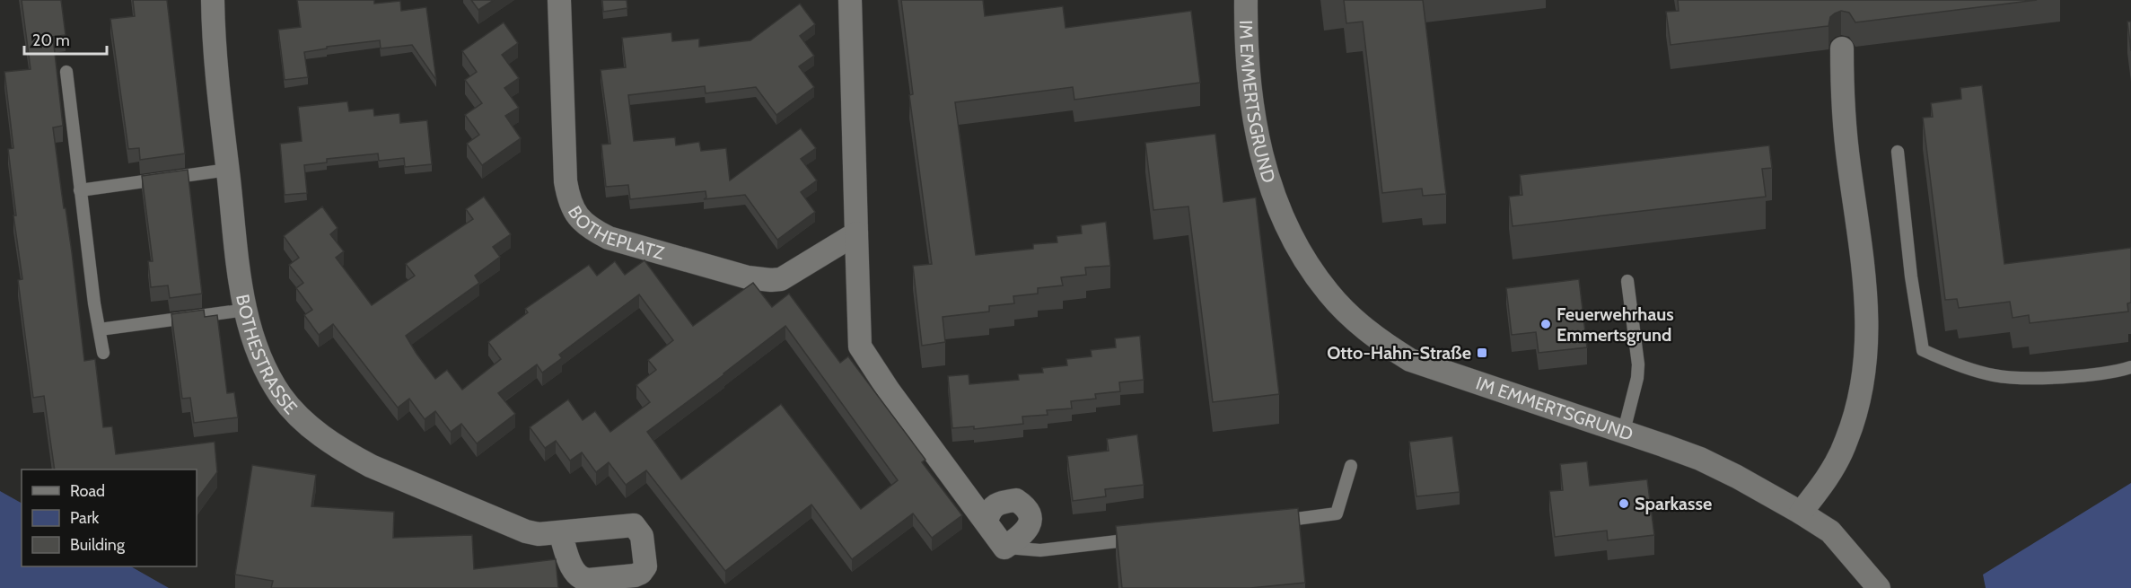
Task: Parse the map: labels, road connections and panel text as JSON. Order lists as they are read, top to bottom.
{
  "streets": {
    "street": ["IM EMMERTSGRUND", "BOTHEPLATZ", "BOTHESTRASSE"]
  },
  "places": {
    "other": ["Feuerwehrhaus Emmertsgrund", "Sparkasse"],
    "transit": ["Otto-Hahn-Straße"]
  },
  "legend": ["Road", "Park", "Building"],
  "scale_bar": "20 m"
}
